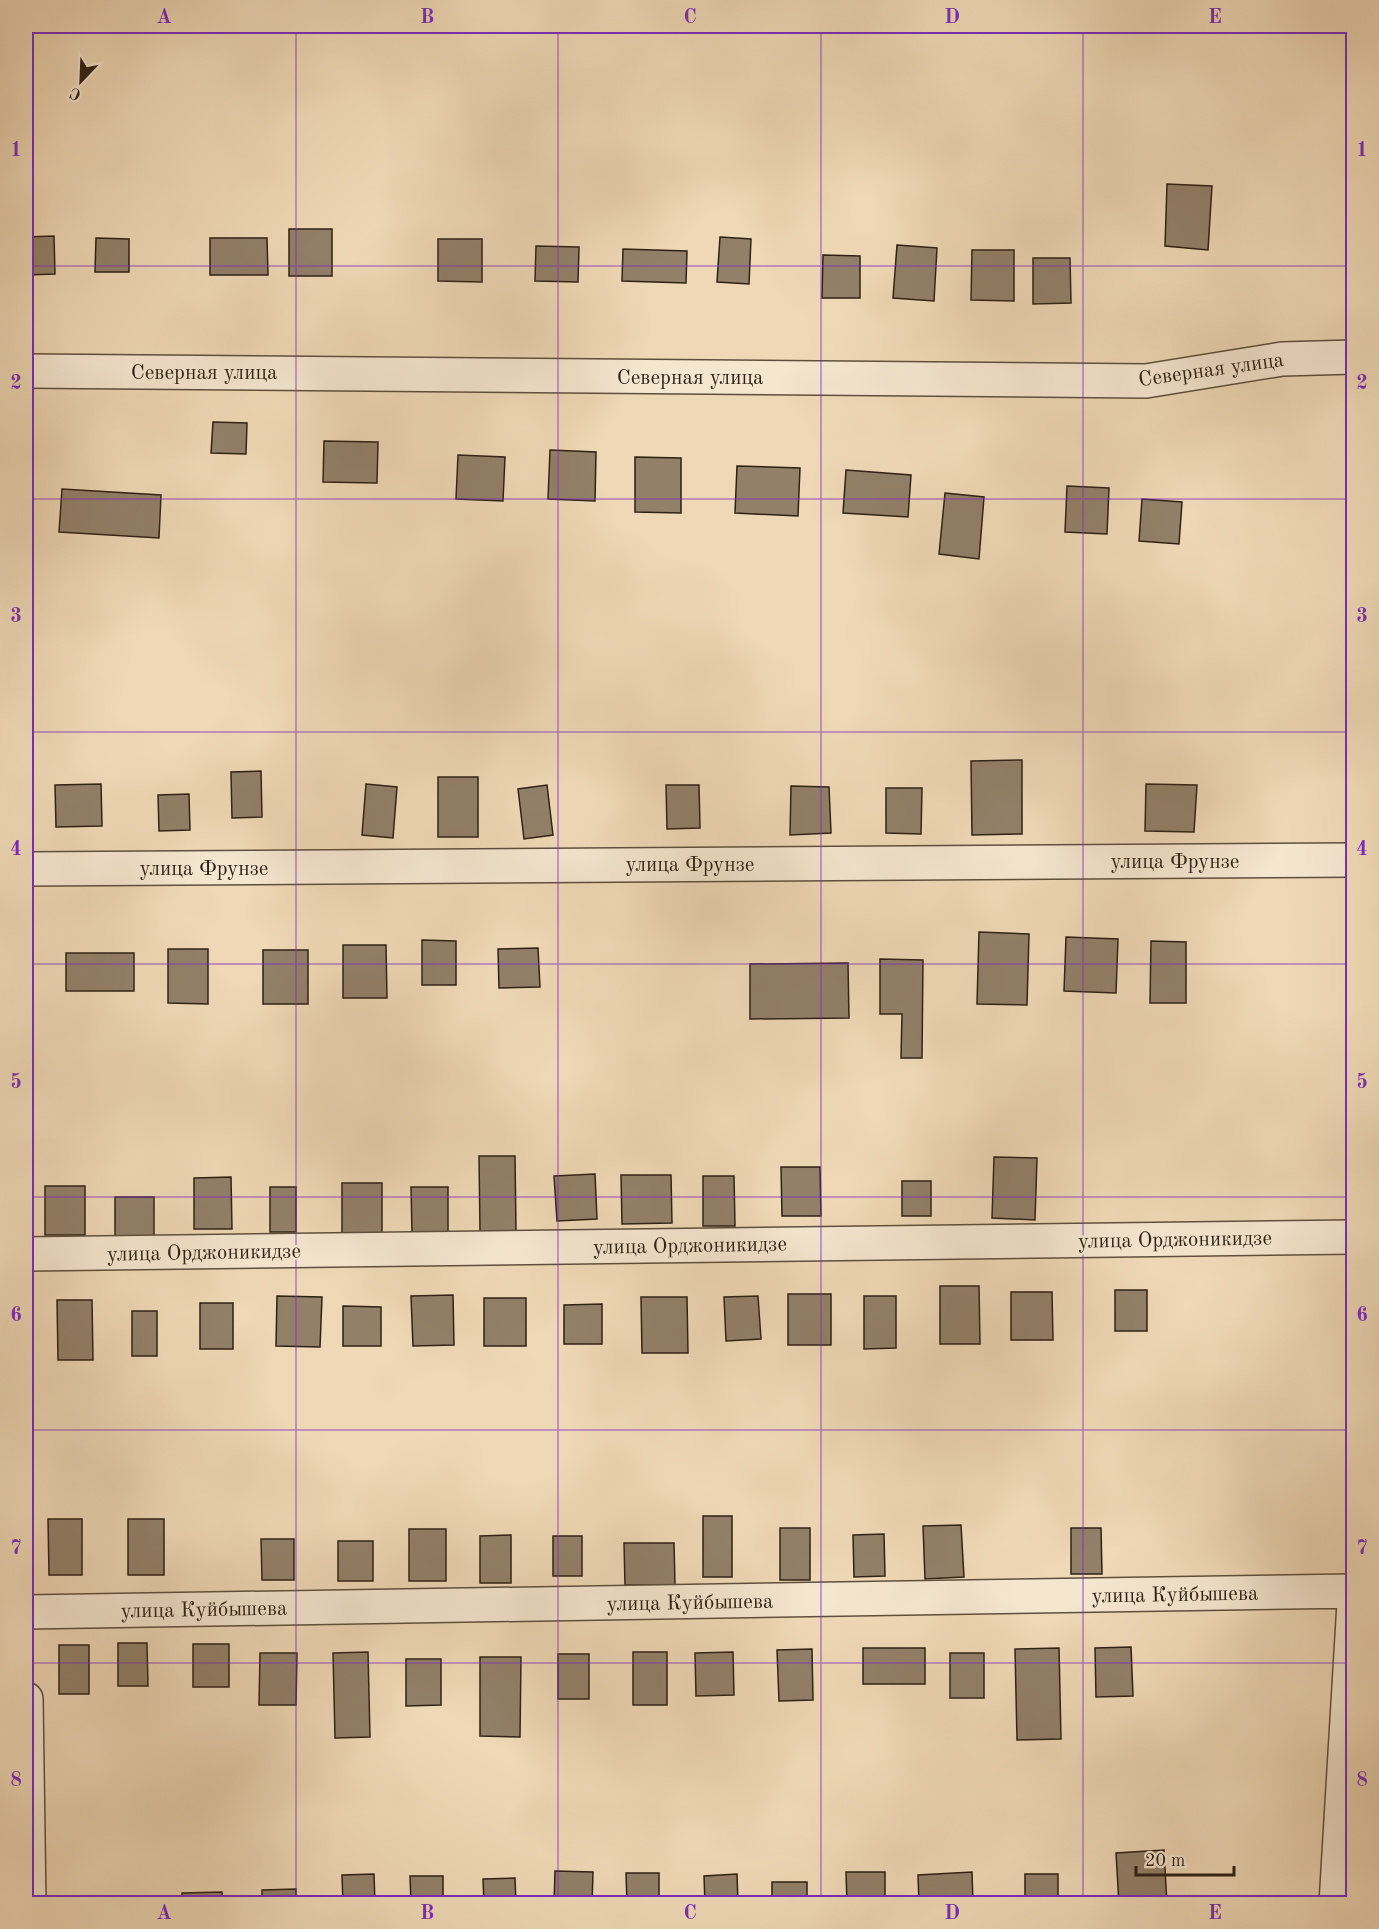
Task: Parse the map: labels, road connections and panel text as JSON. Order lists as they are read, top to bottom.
{
  "streets": {
    "street": [
      "Северная улица",
      "улица Фрунзе",
      "улица Орджоникидзе",
      "улица Куйбышева"
    ]
  },
  "scale_bar": "20 m",
  "north": "bottom left",
  "grid": {
    "columns": [
      "A",
      "B",
      "C",
      "D",
      "E"
    ],
    "rows": [
      "1",
      "2",
      "3",
      "4",
      "5",
      "6",
      "7",
      "8"
    ]
  }
}
